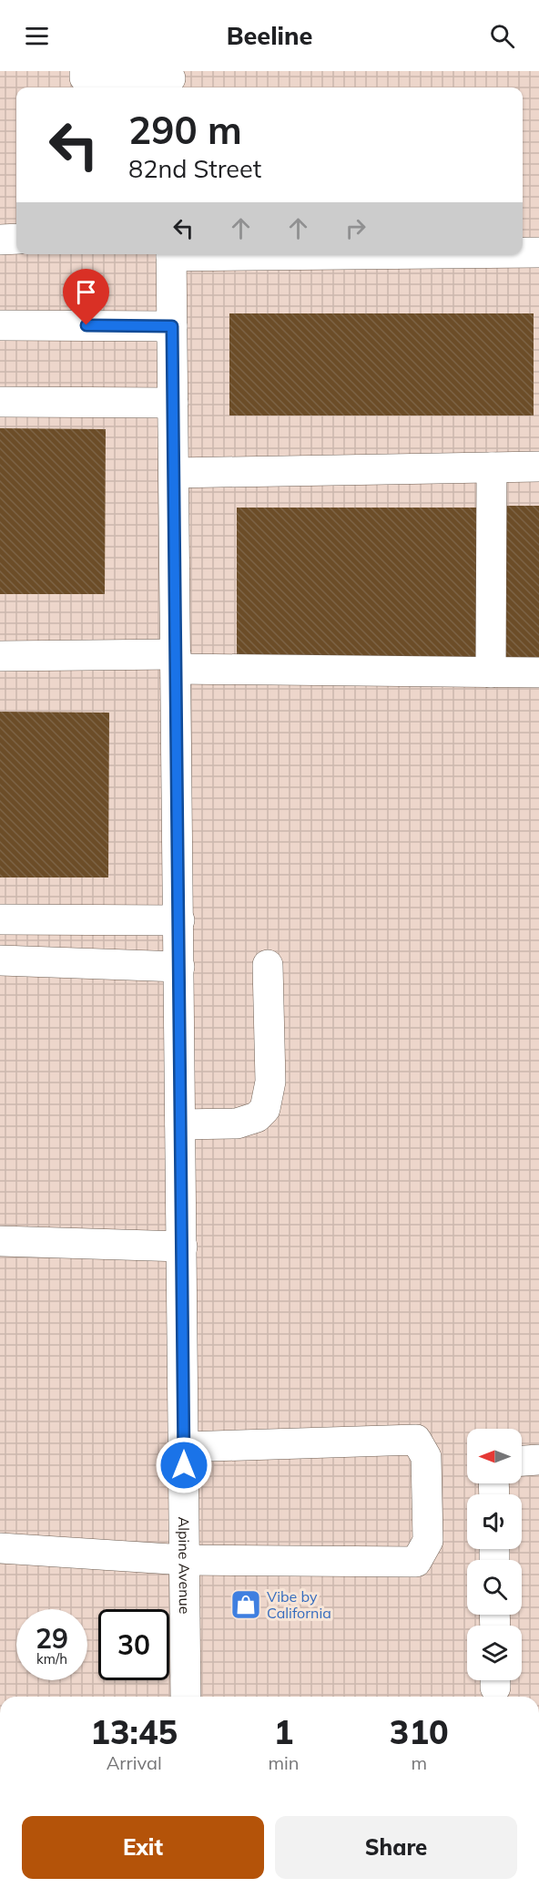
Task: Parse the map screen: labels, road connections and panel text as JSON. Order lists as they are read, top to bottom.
{
  "streets": {
    "street": ["Alpine Avenue"]
  },
  "places": {
    "shop": ["Vibe by California"]
  },
  "north": "left",
  "page": {
    "header": "Beeline",
    "turn": ["290 m", "82nd Street"],
    "speed": "29 km/h",
    "limit": "30",
    "eta": [
      "13:45",
      "Arrival",
      "1",
      "min",
      "310",
      "m"
    ],
    "buttons": ["Exit", "Share"]
  }
}
